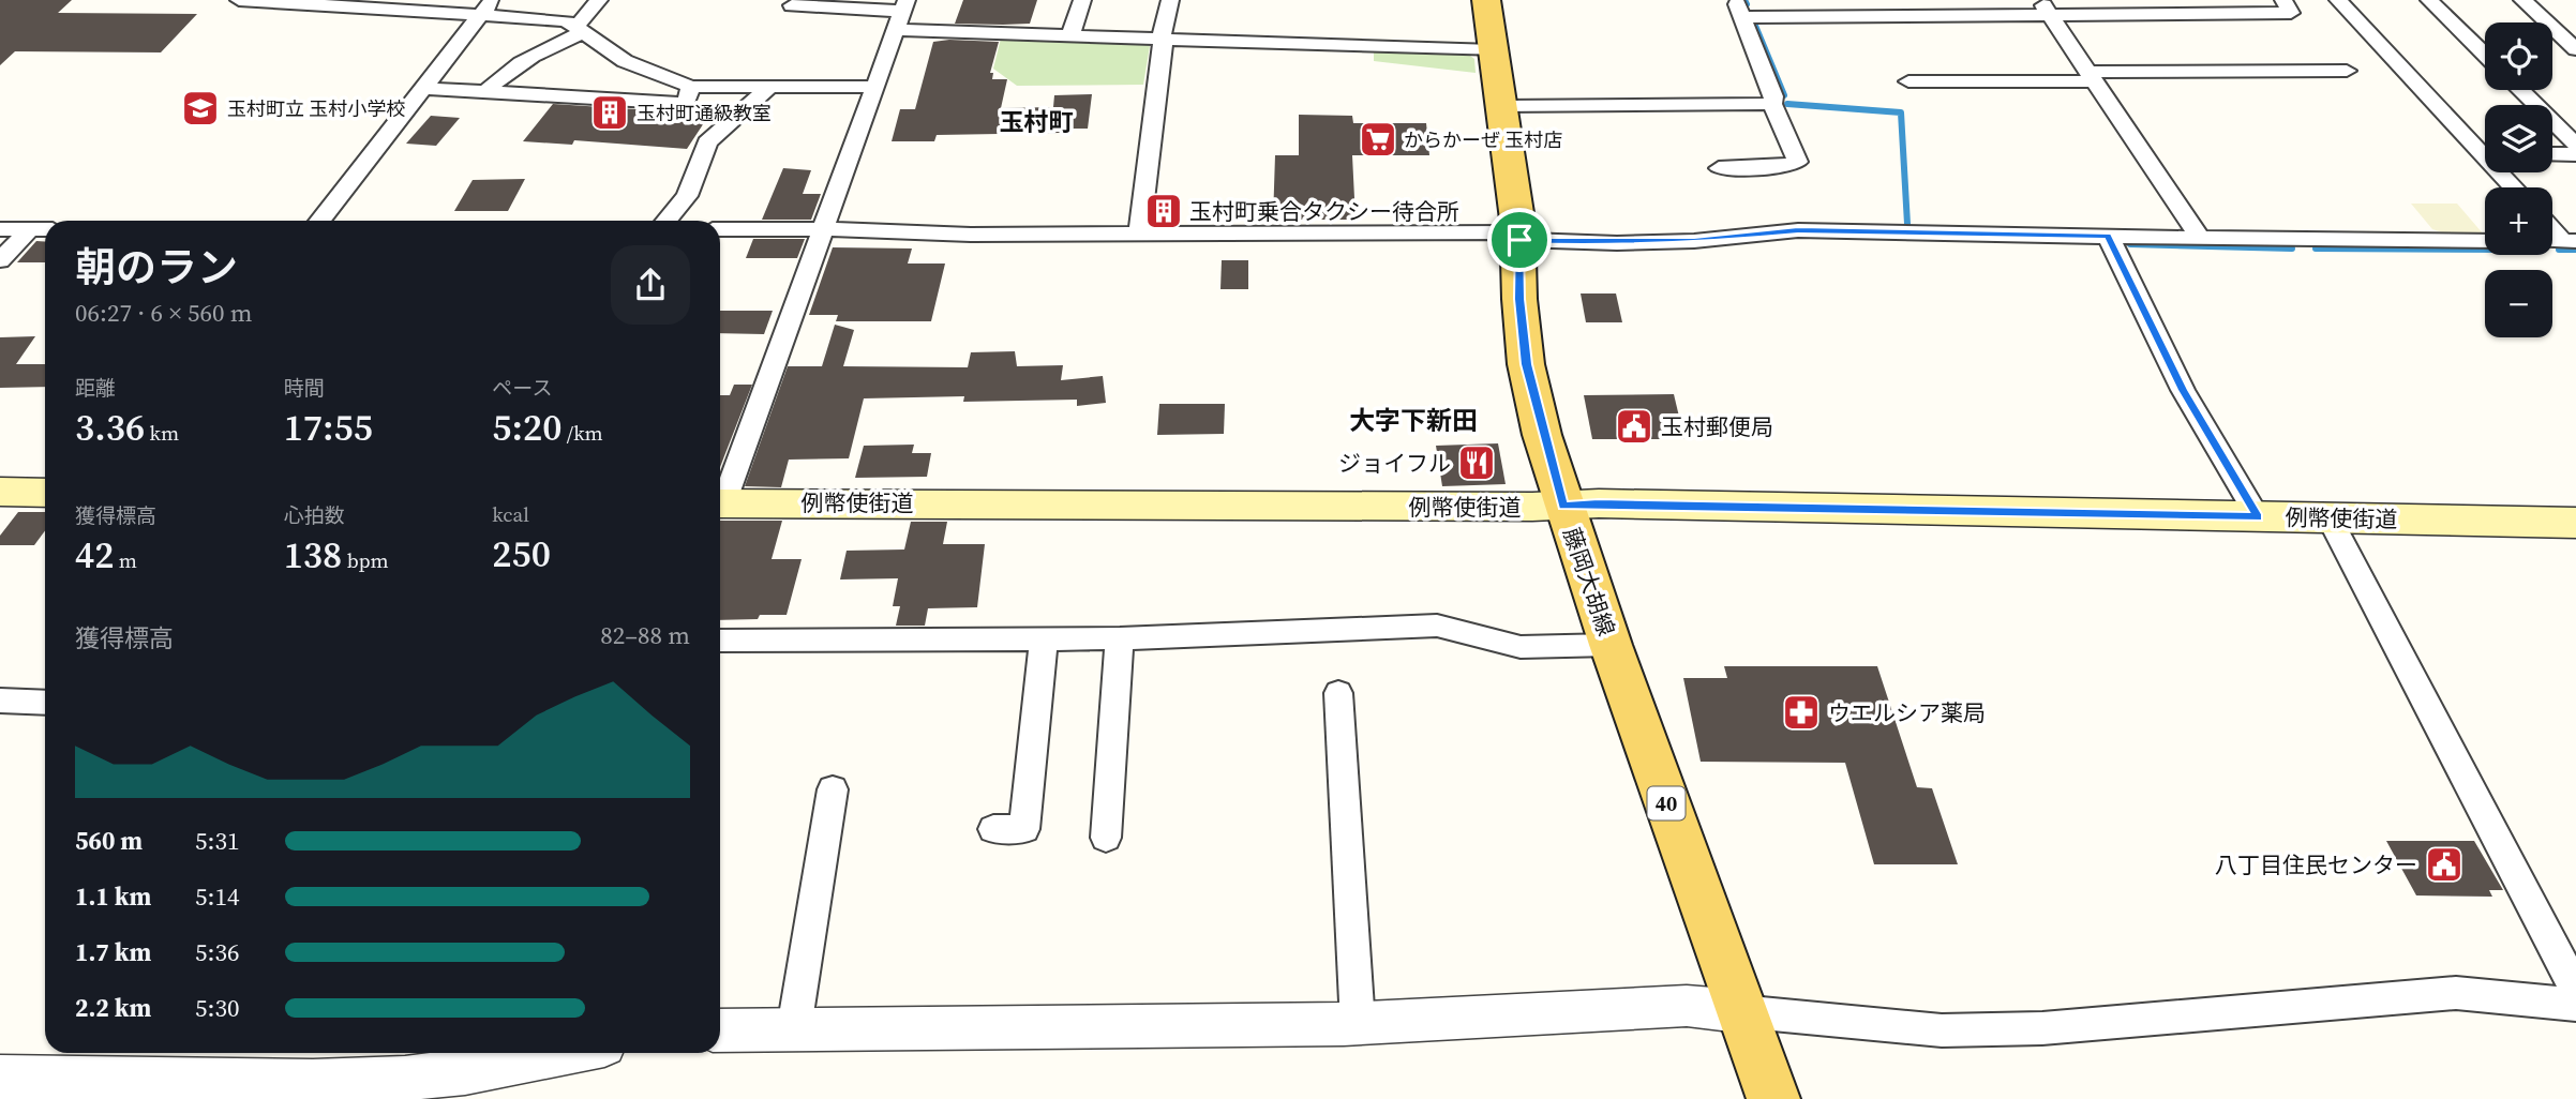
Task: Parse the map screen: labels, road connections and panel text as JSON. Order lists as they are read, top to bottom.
{
  "streets": {
    "main road": ["例幣使街道", "藤岡大胡線", "40"]
  },
  "crossings": [
    ["例幣使街道", "藤岡大胡線"]
  ],
  "districts": ["玉村町", "大字下新田"],
  "places": {
    "school or university": ["玉村町立 玉村小学校"],
    "building": ["玉村町通級教室", "玉村町乗合タクシー待合所"],
    "supermarket": ["からかーぜ 玉村店"],
    "public building": ["玉村郵便局", "八丁目住民センター"],
    "restaurant": ["ジョイフル"],
    "pharmacy": ["ウエルシア薬局"]
  },
  "page": {
    "map_buttons": ["+", "−"],
    "heading": ["朝のラン", "06:27 · 6 × 560 m"],
    "stats": [
      ["距離", "3.36 km"],
      ["時間", "17:55"],
      ["ペース", "5:20 /km"],
      ["獲得標高", "42 m"],
      ["心拍数", "138 bpm"],
      ["kcal", "250"]
    ],
    "chart": ["獲得標高", "82–88 m"],
    "list": [
      {
        "name": "560 m",
        "note": "5:31"
      },
      {
        "name": "1.1 km",
        "note": "5:14"
      },
      {
        "name": "1.7 km",
        "note": "5:36"
      },
      {
        "name": "2.2 km",
        "note": "5:30"
      }
    ]
  }
}
